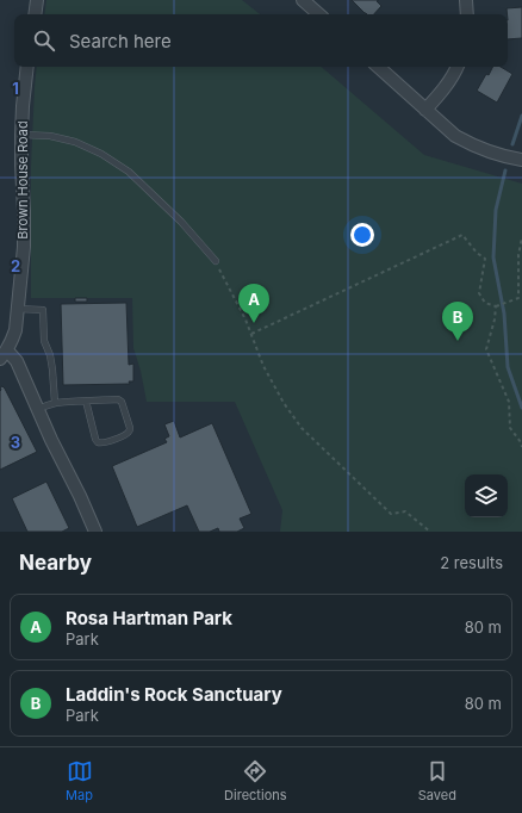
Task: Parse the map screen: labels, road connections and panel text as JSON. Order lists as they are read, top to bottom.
{
  "streets": {
    "street": ["Brown House Road"]
  },
  "page": {
    "search": "Search here",
    "pins": ["A", "B"],
    "heading": ["Nearby", "2 results"],
    "list": [
      {
        "mark": "A",
        "name": "Rosa Hartman Park",
        "note": "Park",
        "value": "80 m"
      },
      {
        "mark": "B",
        "name": "Laddin's Rock Sanctuary",
        "note": "Park",
        "value": "80 m"
      }
    ],
    "nav": ["Map", "Directions", "Saved"]
  },
  "grid": {
    "rows": ["1", "2", "3"]
  }
}
